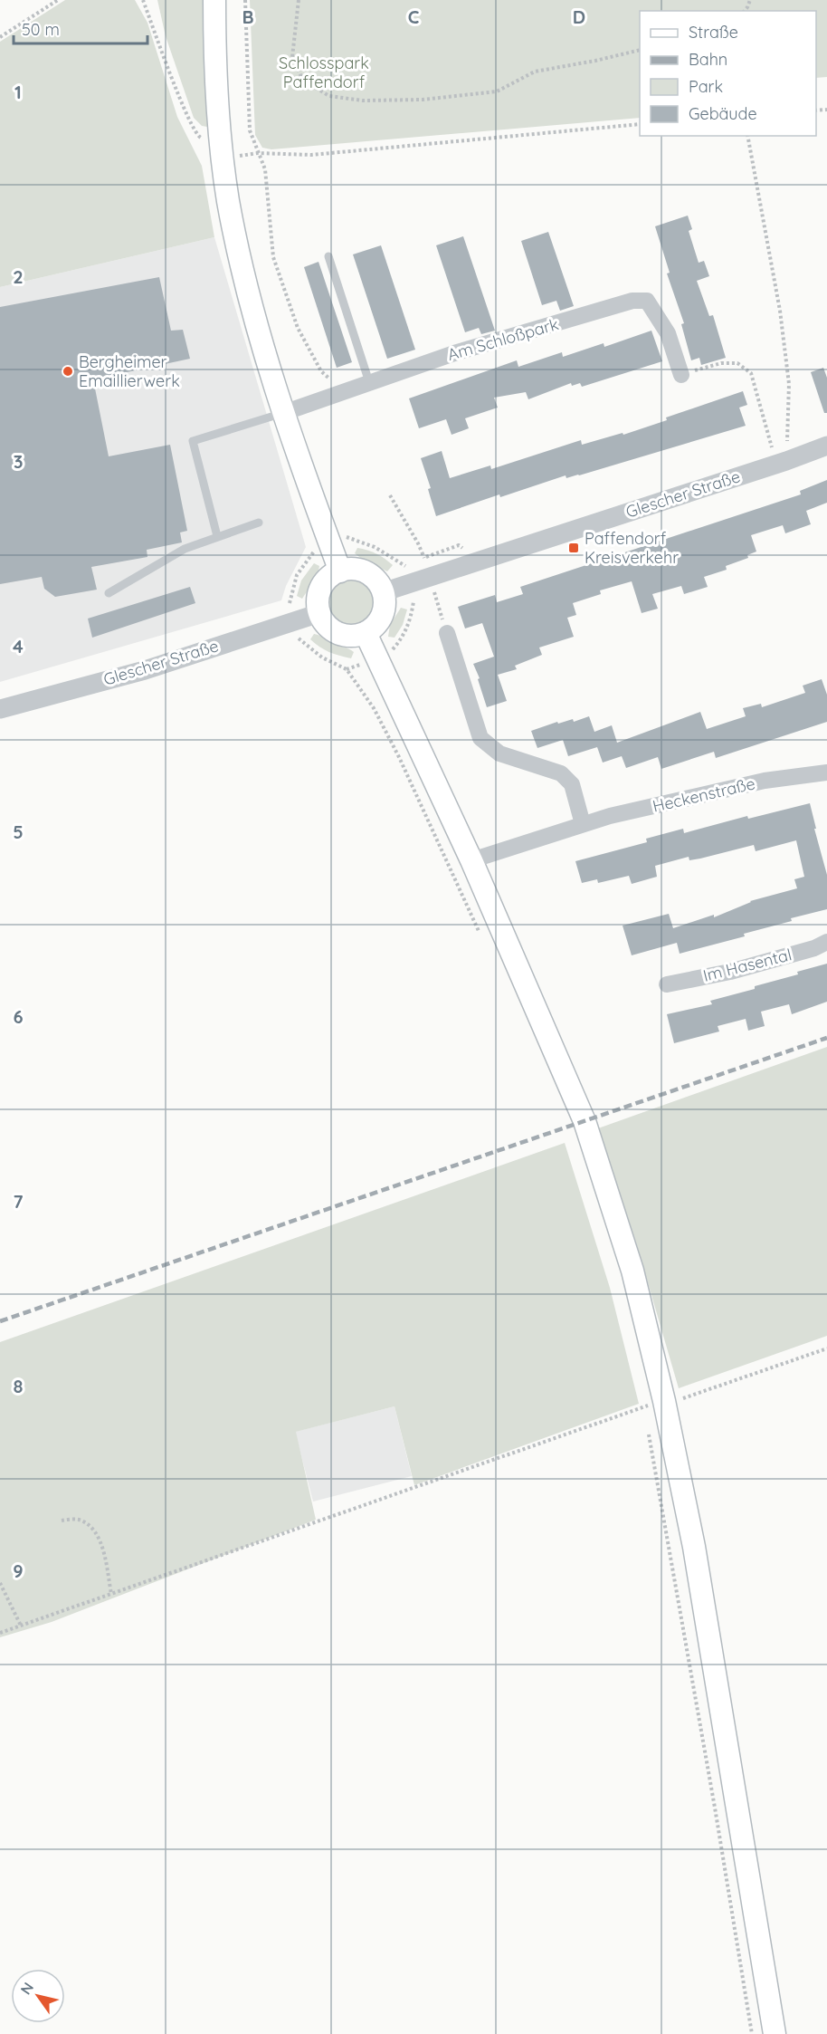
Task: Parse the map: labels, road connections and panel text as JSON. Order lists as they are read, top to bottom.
{
  "streets": {
    "street": [
      "Am Schloßpark",
      "Glescher Straße",
      "Heckenstraße",
      "Im Hasental"
    ]
  },
  "parks": ["Schlosspark Paffendorf"],
  "places": {
    "other": ["Bergheimer Emaillierwerk"],
    "transit": ["Paffendorf Kreisverkehr"]
  },
  "legend": [
    "Straße",
    "Bahn",
    "Park",
    "Gebäude"
  ],
  "scale_bar": "50 m",
  "north": "top left",
  "grid": {
    "columns": ["B", "C", "D"],
    "rows": [
      "1",
      "2",
      "3",
      "4",
      "5",
      "6",
      "7",
      "8",
      "9"
    ]
  }
}
